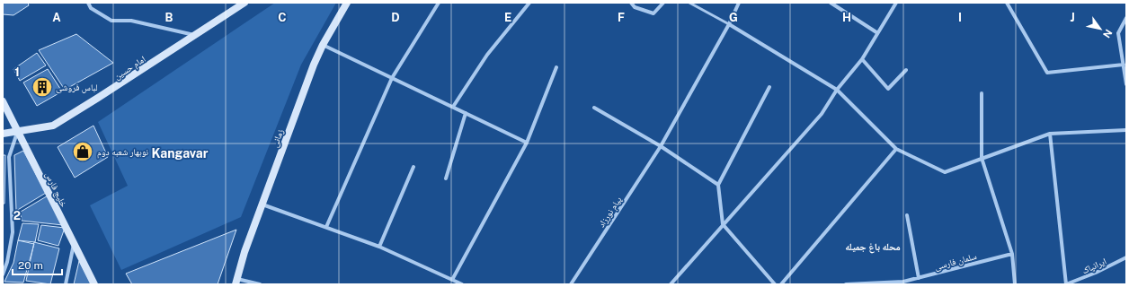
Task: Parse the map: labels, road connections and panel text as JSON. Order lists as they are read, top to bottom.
{
  "streets": {
    "street": [
      "امام حسین",
      "زمانی",
      "خلیج فارس",
      "پیام نورزاد",
      "سلمان فارسی",
      "ایرانپاک"
    ]
  },
  "crossings": [
    ["امام حسین", "خلیج فارس"]
  ],
  "districts": ["Kangavar", "محله باغ‌ جمیله"],
  "places": {
    "building": ["لباس فروشی"],
    "shop": ["نوبهار شعبه دوم"]
  },
  "scale_bar": "20 m",
  "north": "bottom right",
  "grid": {
    "columns": [
      "A",
      "B",
      "C",
      "D",
      "E",
      "F",
      "G",
      "H",
      "I",
      "J"
    ],
    "rows": ["1", "2"]
  }
}
